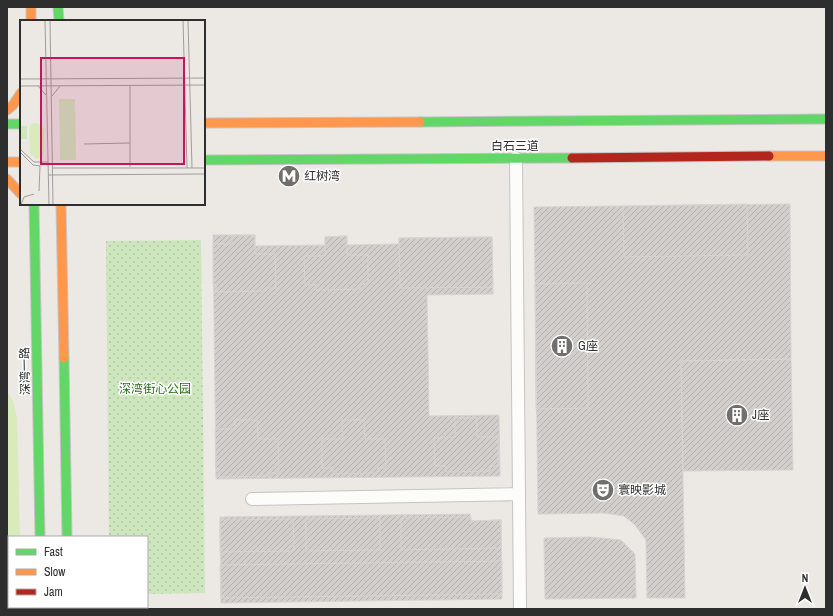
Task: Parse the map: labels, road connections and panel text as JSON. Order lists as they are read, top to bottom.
{
  "streets": {
    "street": ["白石三道", "深湾一路"]
  },
  "parks": ["深湾街心公园"],
  "places": {
    "metro station": ["红树湾"],
    "building": ["G座", "J座"],
    "theatre": ["寰映影城"]
  },
  "legend": ["Fast", "Slow", "Jam"],
  "north": "top"
}
